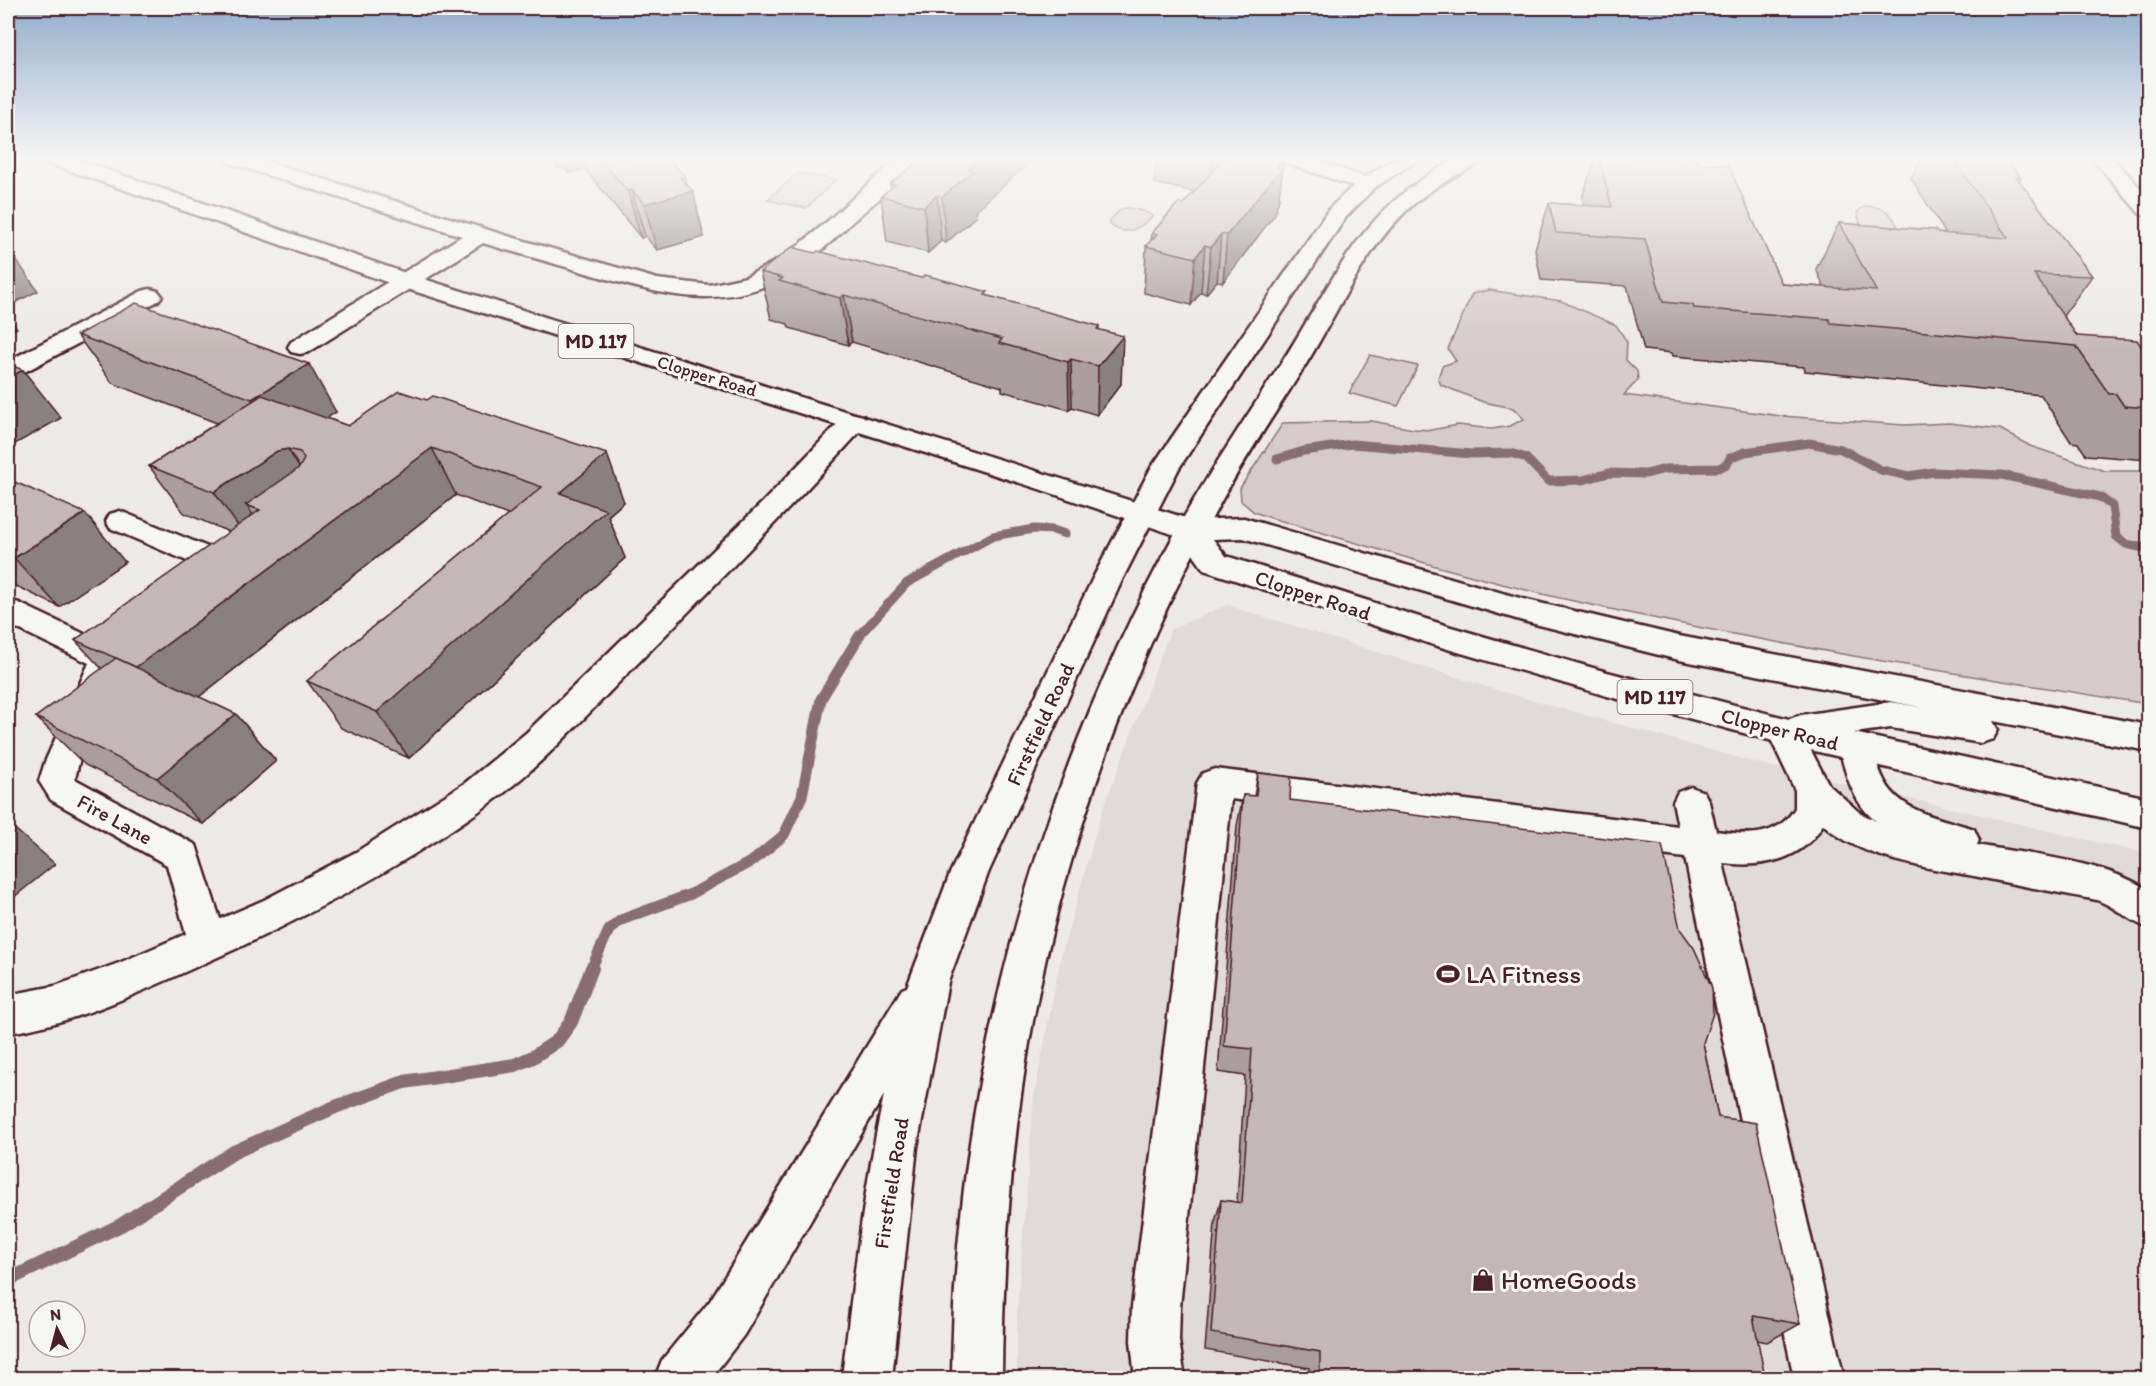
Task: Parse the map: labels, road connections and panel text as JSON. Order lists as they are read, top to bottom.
{
  "streets": {
    "main road": [
      "MD 117",
      "Clopper Road",
      "Firstfield Road",
      "Fire Lane"
    ]
  },
  "crossings": [
    ["Clopper Road", "Firstfield Road"]
  ],
  "places": {
    "sports": ["LA Fitness"],
    "shop": ["HomeGoods"]
  },
  "north": "top"
}
